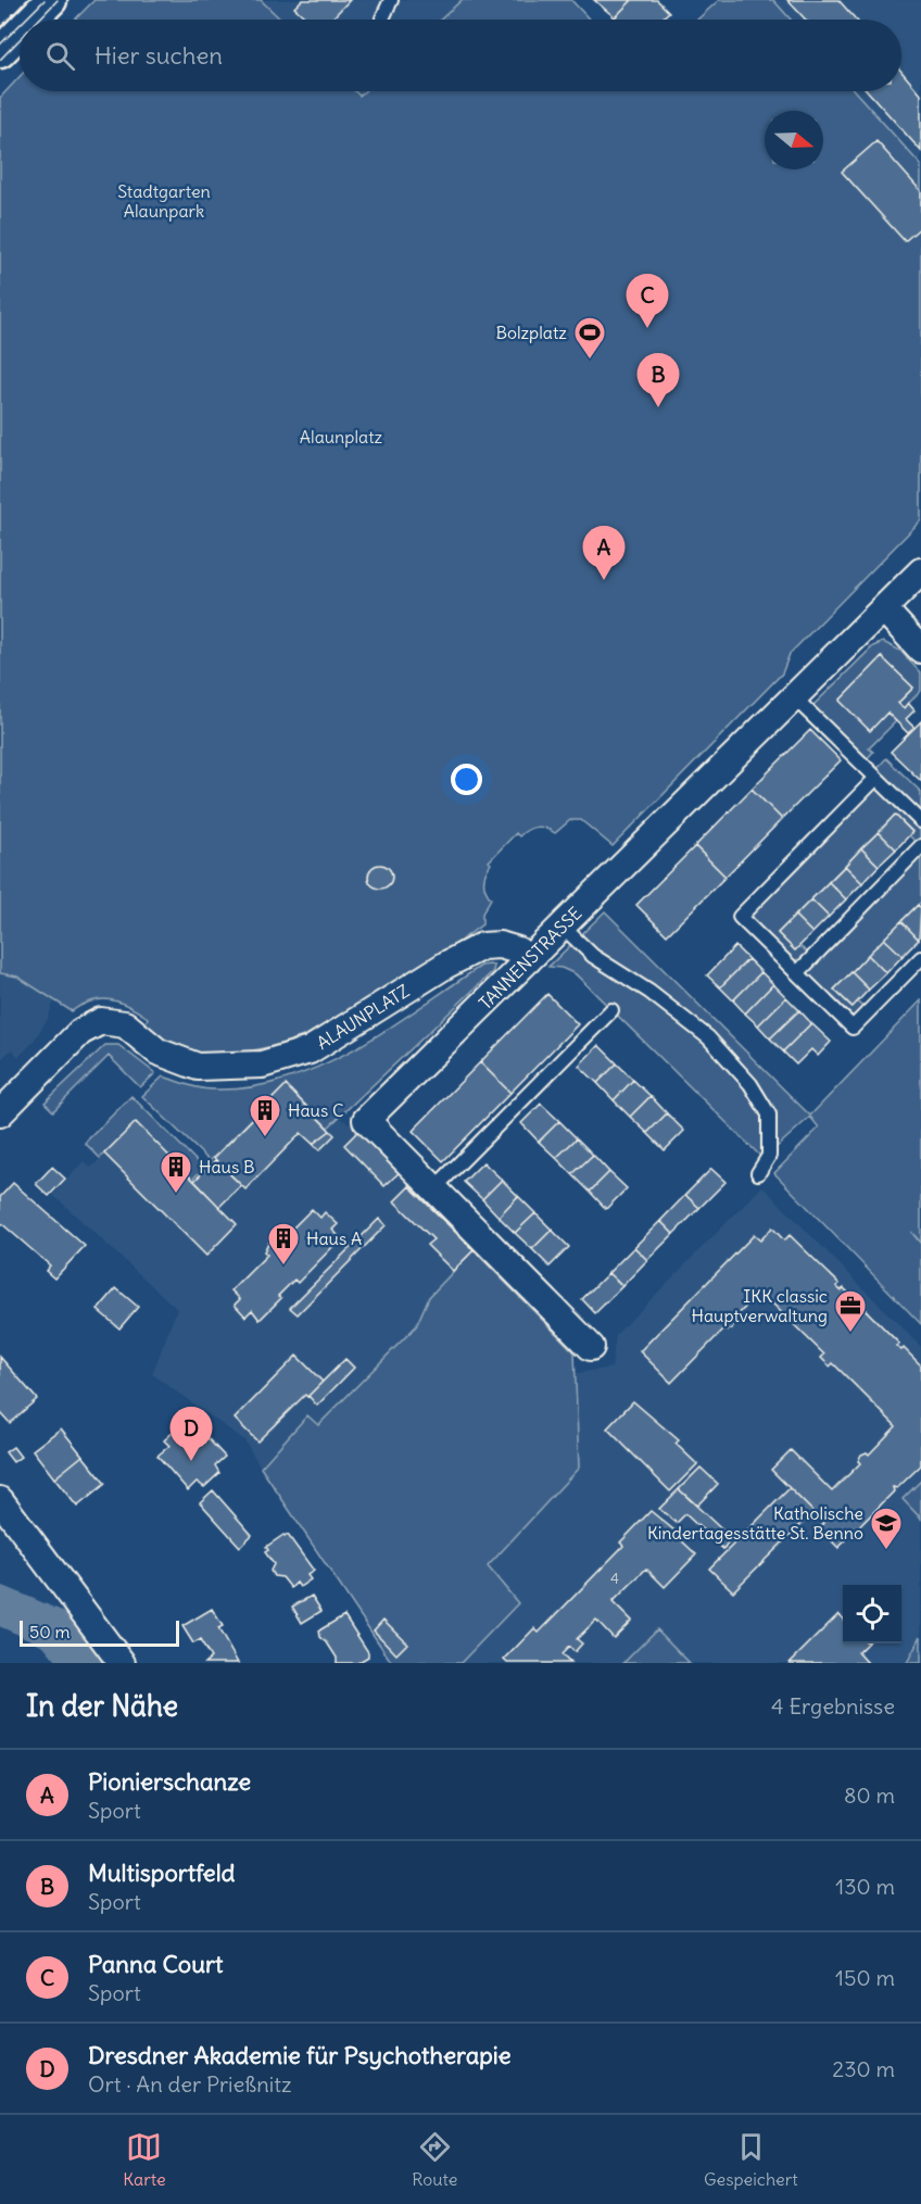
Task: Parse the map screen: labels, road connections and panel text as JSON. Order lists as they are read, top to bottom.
{
  "streets": {
    "street": ["TANNENSTRASSE", "ALAUNPLATZ"]
  },
  "crossings": [
    ["TANNENSTRASSE", "ALAUNPLATZ"]
  ],
  "parks": ["Stadtgarten Alaunpark", "Alaunplatz"],
  "places": {
    "sports": ["Bolzplatz"],
    "building": ["Haus C", "Haus B", "Haus A"],
    "office": ["IKK classic Hauptverwaltung"],
    "school or university": ["Katholische Kindertagesstätte St. Benno"]
  },
  "house_numbers": ["4"],
  "scale_bar": "50 m",
  "north": "right",
  "page": {
    "search": "Hier suchen",
    "pins": [
      "C",
      "B",
      "A",
      "D"
    ],
    "scale": "50 m",
    "heading": ["In der Nähe", "4 Ergebnisse"],
    "list": [
      {
        "mark": "A",
        "name": "Pionierschanze",
        "note": "Sport",
        "value": "80 m"
      },
      {
        "mark": "B",
        "name": "Multisportfeld",
        "note": "Sport",
        "value": "130 m"
      },
      {
        "mark": "C",
        "name": "Panna Court",
        "note": "Sport",
        "value": "150 m"
      },
      {
        "mark": "D",
        "name": "Dresdner Akademie für Psychotherapie",
        "note": "Ort · An der Prießnitz",
        "value": "230 m"
      }
    ],
    "nav": ["Karte", "Route", "Gespeichert"]
  }
}
